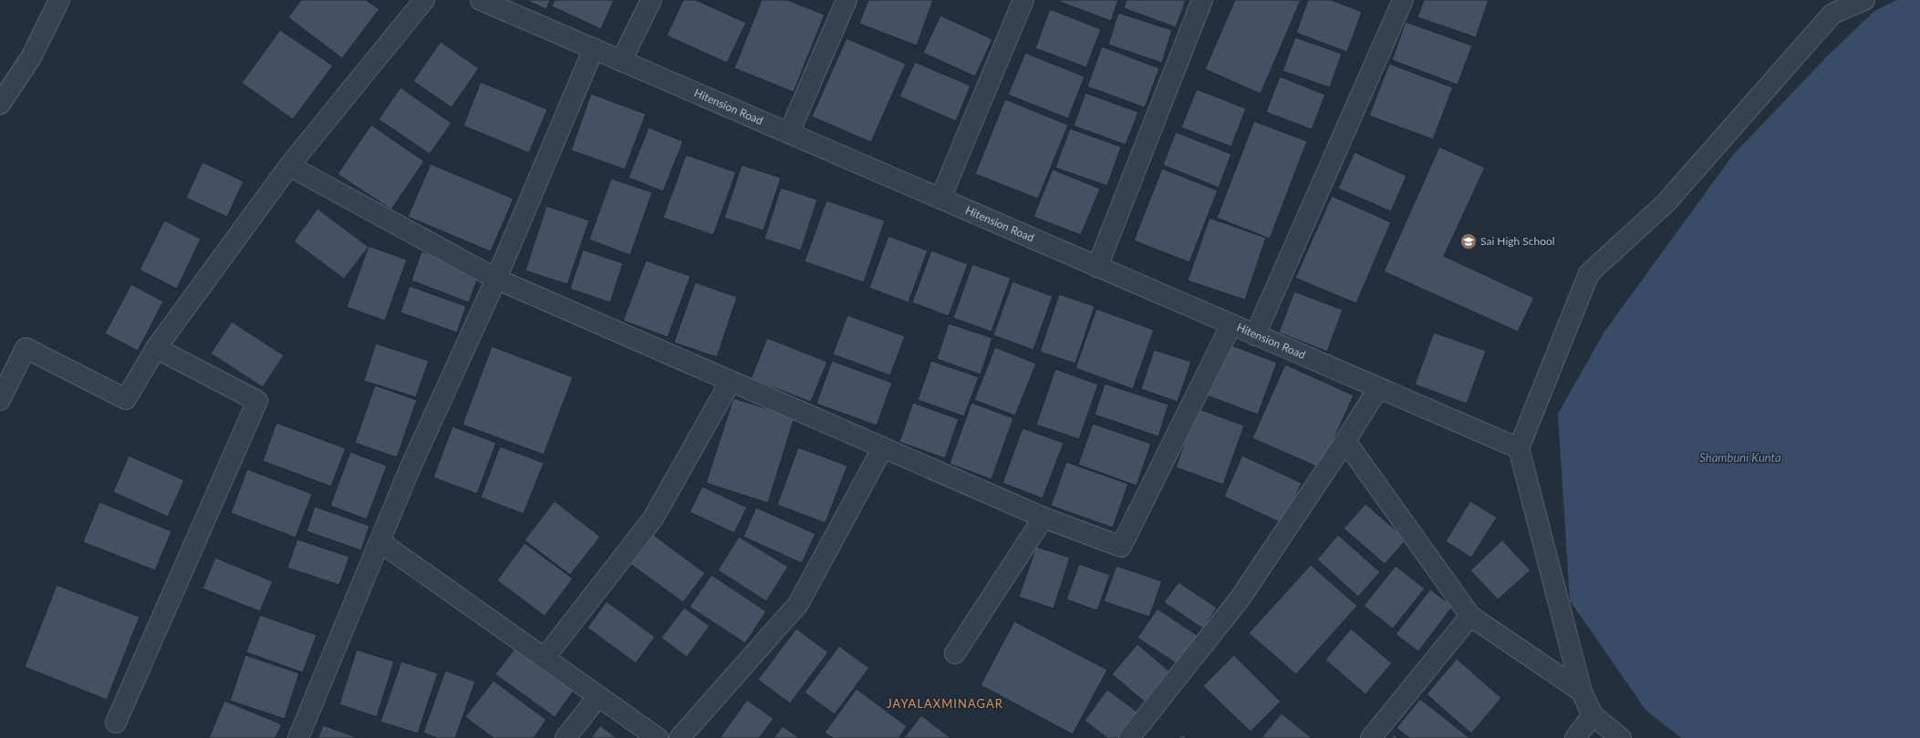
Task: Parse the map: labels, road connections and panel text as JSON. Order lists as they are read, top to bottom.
{
  "streets": {
    "street": ["Hitension Road"]
  },
  "districts": ["JAYALAXMINAGAR"],
  "water": ["Shambuni Kunta"],
  "places": {
    "school or university": ["Sai High School"]
  }
}
